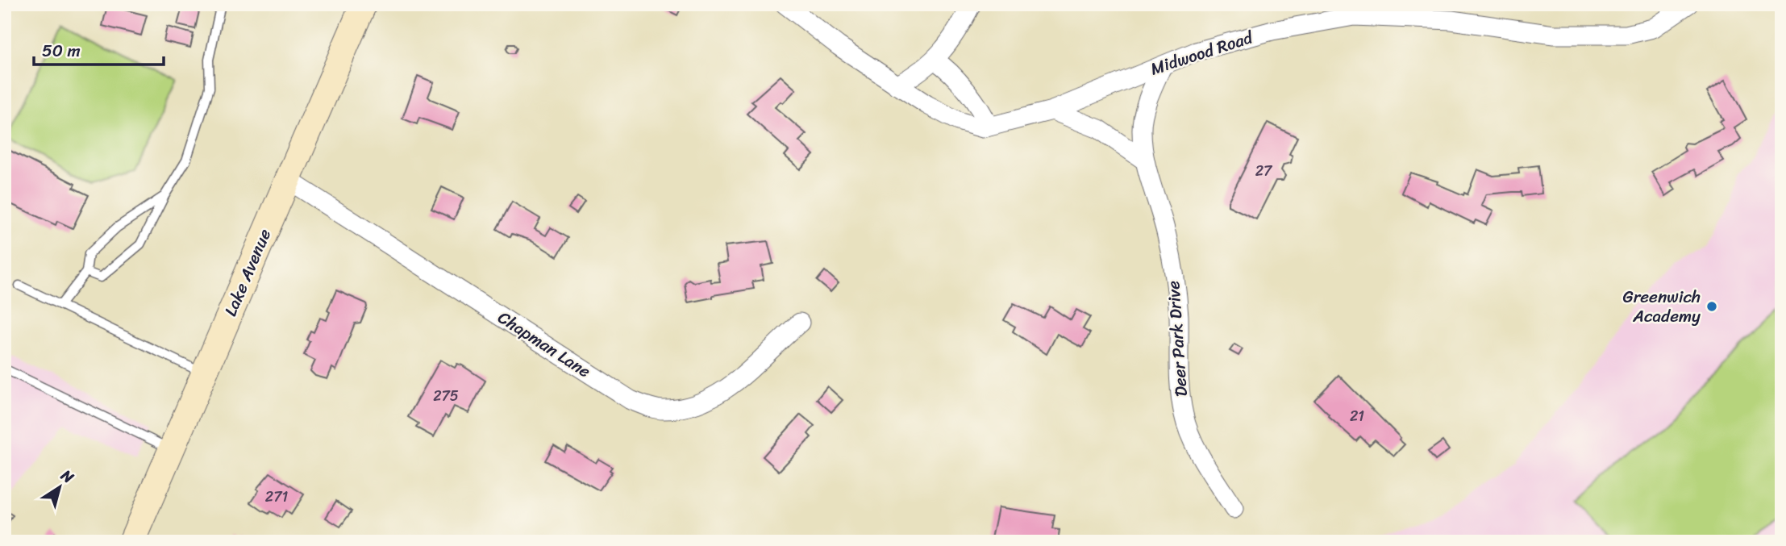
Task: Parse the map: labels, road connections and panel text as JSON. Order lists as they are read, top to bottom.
{
  "streets": {
    "main road": ["Lake Avenue"],
    "street": ["Midwood Road", "Deer Park Drive", "Chapman Lane"]
  },
  "crossings": [
    ["Midwood Road", "Deer Park Drive"],
    ["Lake Avenue", "Chapman Lane"]
  ],
  "places": ["Greenwich Academy"],
  "house_numbers": [
    "27",
    "275",
    "21",
    "271"
  ],
  "scale_bar": "50 m",
  "north": "top right"
}
